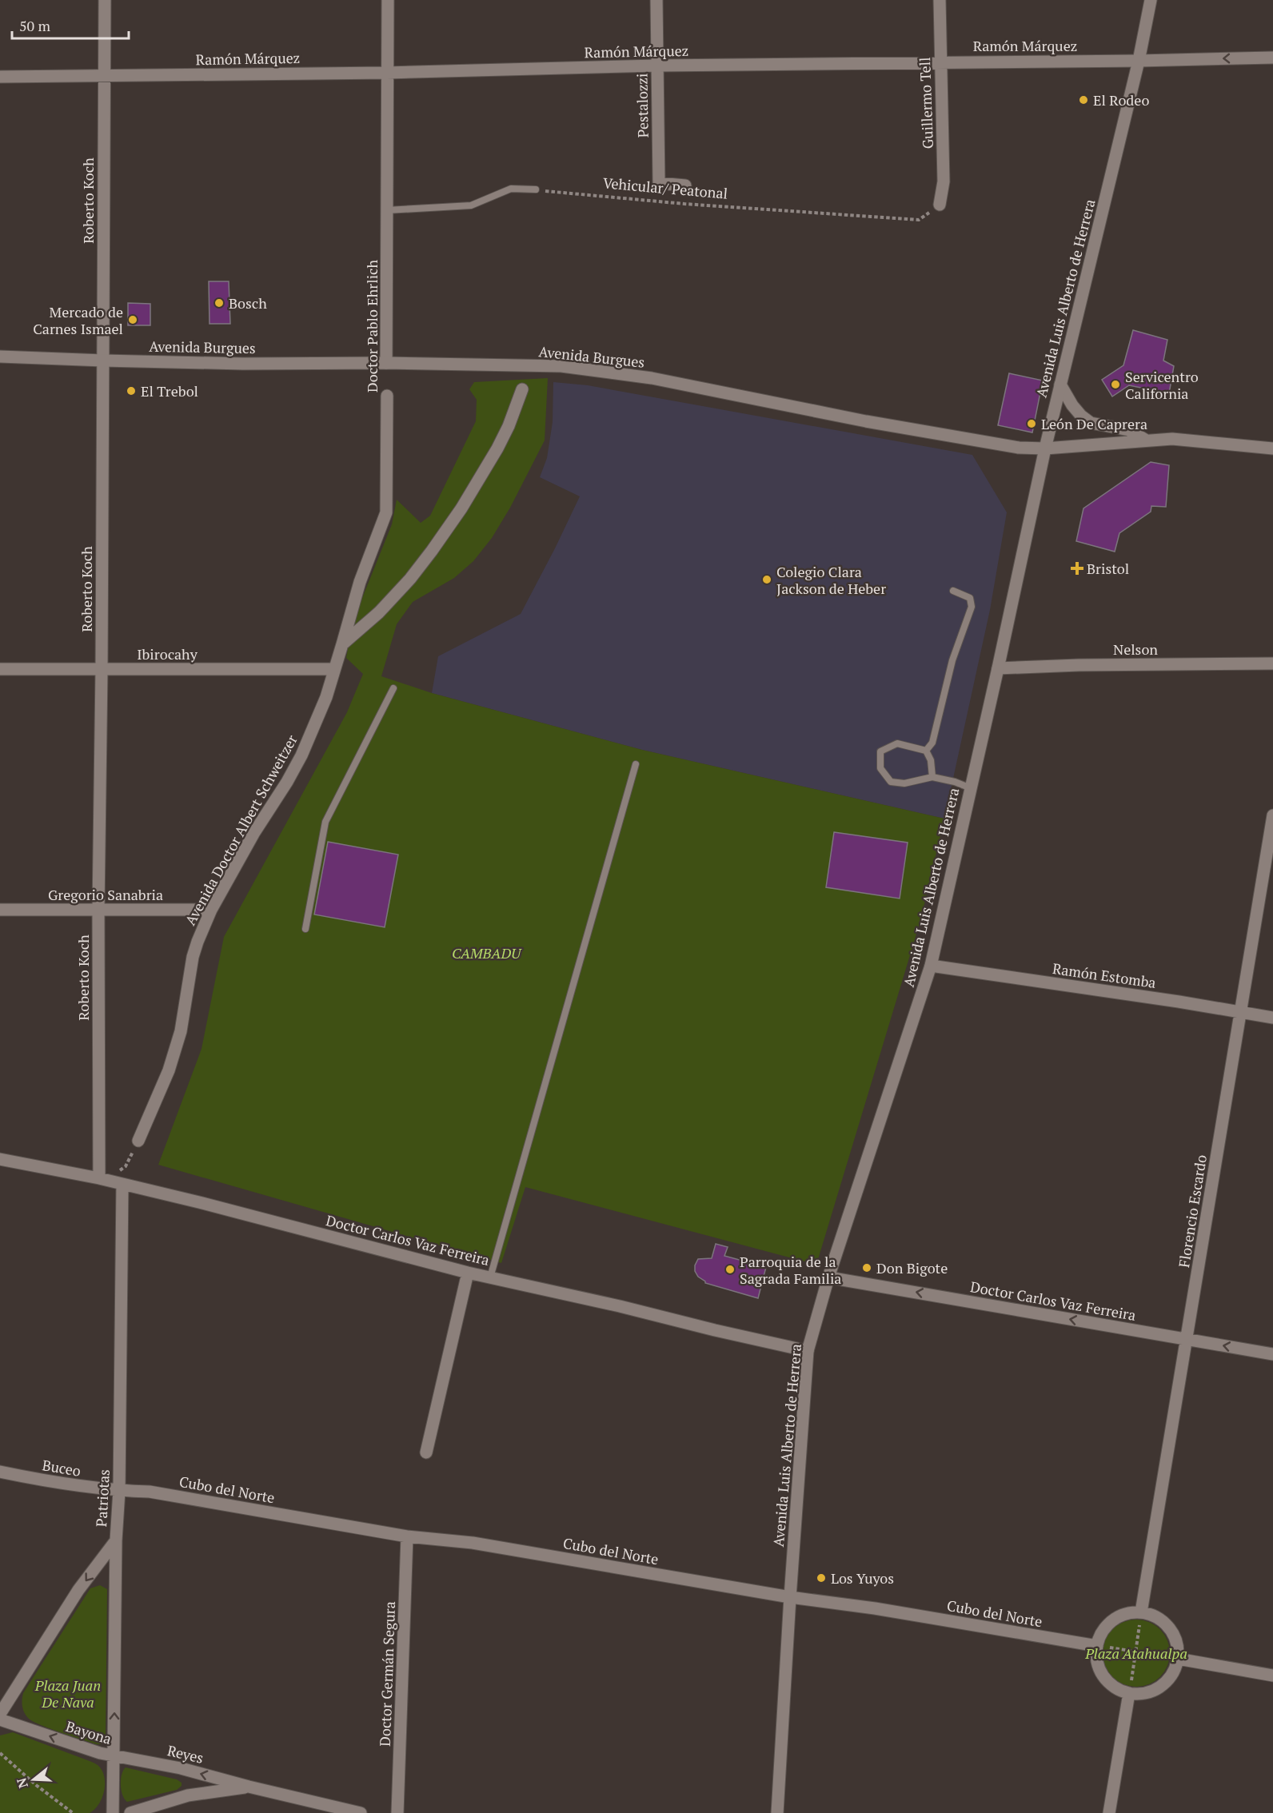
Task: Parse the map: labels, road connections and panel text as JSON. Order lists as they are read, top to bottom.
{
  "streets": {
    "street": [
      "Ramón Márquez",
      "Guillermo Tell",
      "Pestalozzi",
      "Roberto Koch",
      "Avenida Luis Alberto de Herrera",
      "Doctor Pablo Ehrlich",
      "Avenida Burgues",
      "Nelson",
      "Ibirocahy",
      "Avenida Doctor Albert Schweitzer",
      "Gregorio Sanabria",
      "Ramón Estomba",
      "Florencio Escardo",
      "Doctor Carlos Vaz Ferreira",
      "Buceo",
      "Cubo del Norte",
      "Patriotas",
      "Doctor Germán Segura",
      "Bayona",
      "Reyes"
    ],
    "path": ["Vehicular/ Peatonal"]
  },
  "crossings": [
    ["Ramón Márquez", "Guillermo Tell"],
    ["Ramón Márquez", "Pestalozzi"],
    ["Ramón Márquez", "Roberto Koch"],
    ["Ramón Márquez", "Avenida Luis Alberto de Herrera"],
    ["Ramón Márquez", "Doctor Pablo Ehrlich"],
    ["Guillermo Tell", "Vehicular/ Peatonal"],
    ["Roberto Koch", "Avenida Burgues"],
    ["Roberto Koch", "Ibirocahy"],
    ["Roberto Koch", "Gregorio Sanabria"],
    ["Roberto Koch", "Doctor Carlos Vaz Ferreira"],
    ["Avenida Luis Alberto de Herrera", "Avenida Burgues"],
    ["Avenida Luis Alberto de Herrera", "Nelson"],
    ["Avenida Luis Alberto de Herrera", "Ramón Estomba"],
    ["Avenida Luis Alberto de Herrera", "Doctor Carlos Vaz Ferreira"],
    ["Avenida Luis Alberto de Herrera", "Cubo del Norte"],
    ["Doctor Pablo Ehrlich", "Avenida Burgues"],
    ["Doctor Pablo Ehrlich", "Avenida Doctor Albert Schweitzer"],
    ["Ibirocahy", "Avenida Doctor Albert Schweitzer"],
    ["Avenida Doctor Albert Schweitzer", "Gregorio Sanabria"],
    ["Ramón Estomba", "Florencio Escardo"],
    ["Florencio Escardo", "Doctor Carlos Vaz Ferreira"],
    ["Doctor Carlos Vaz Ferreira", "Patriotas"],
    ["Buceo", "Cubo del Norte"],
    ["Buceo", "Patriotas"],
    ["Cubo del Norte", "Patriotas"],
    ["Cubo del Norte", "Doctor Germán Segura"],
    ["Patriotas", "Bayona"],
    ["Patriotas", "Reyes"],
    ["Bayona", "Reyes"]
  ],
  "one_way": ["Doctor Carlos Vaz Ferreira", "Bayona", "Reyes"],
  "parks": ["CAMBADU", "Plaza Atahualpa", "Plaza Juan De Nava"],
  "places": {
    "other": [
      "El Rodeo",
      "Bosch",
      "Mercado de Carnes Ismael",
      "Servicentro California",
      "El Trebol",
      "León De Caprera",
      "Colegio Clara Jackson de Heber",
      "Don Bigote",
      "Parroquia de la Sagrada Familia",
      "Los Yuyos"
    ],
    "health": ["Bristol"]
  },
  "scale_bar": "50 m",
  "north": "left"
}
